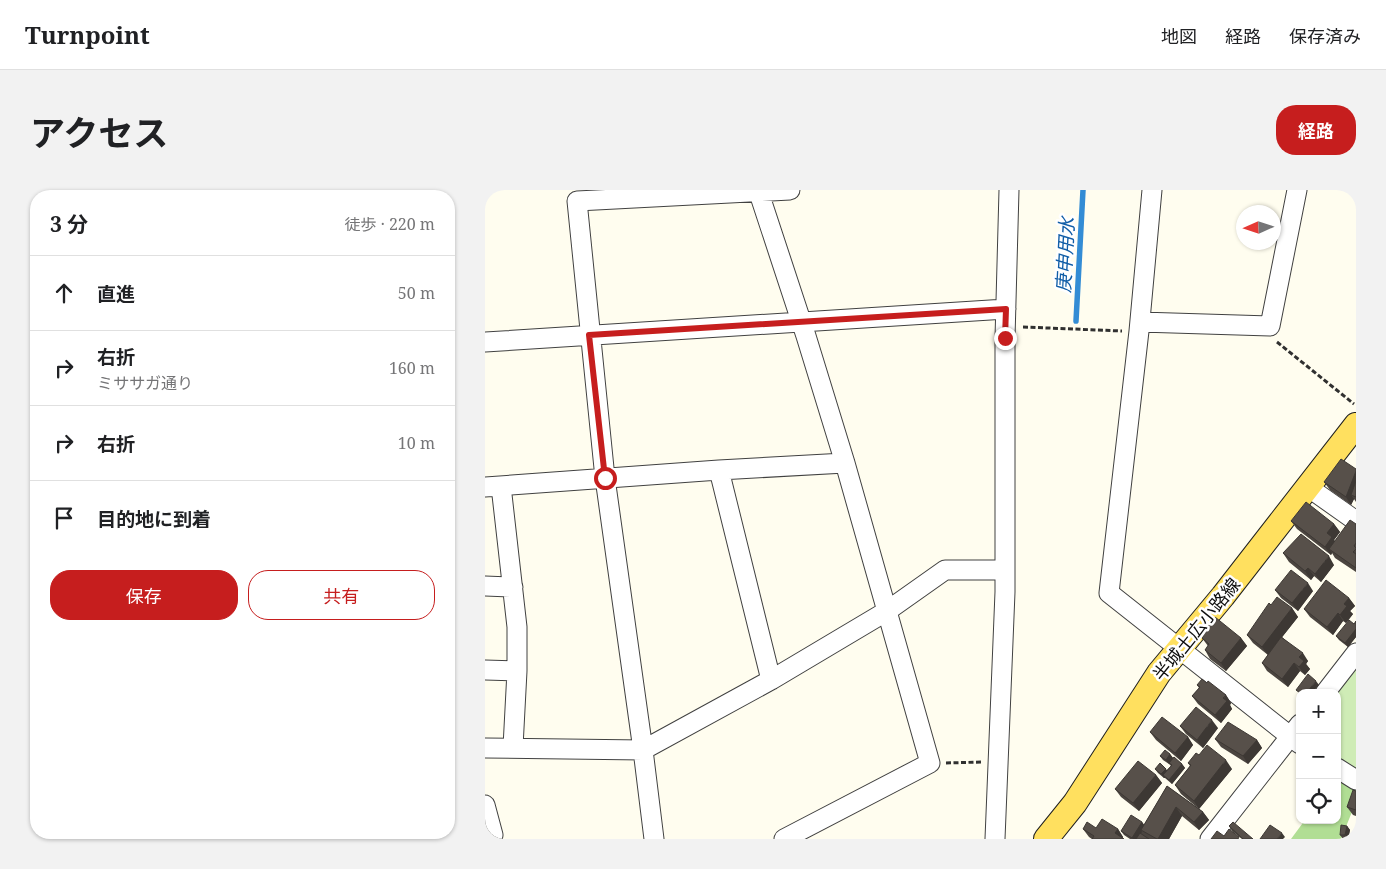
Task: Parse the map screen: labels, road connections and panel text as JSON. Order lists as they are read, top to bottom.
{
  "streets": {
    "main road": ["半城土広小路線"]
  },
  "water": ["庚申用水"],
  "north": "left",
  "page": {
    "header": "Turnpoint",
    "nav": ["地図", "経路", "保存済み"],
    "title": "アクセス",
    "buttons": [
      "経路",
      ["保存", "共有"]
    ],
    "heading": ["3 分", "徒歩 · 220 m"],
    "list": [
      ["直進", "50 m"],
      ["右折", "ミササガ通り", "160 m"],
      ["右折", "10 m"],
      "目的地に到着"
    ],
    "map_buttons": ["+", "−"]
  }
}
